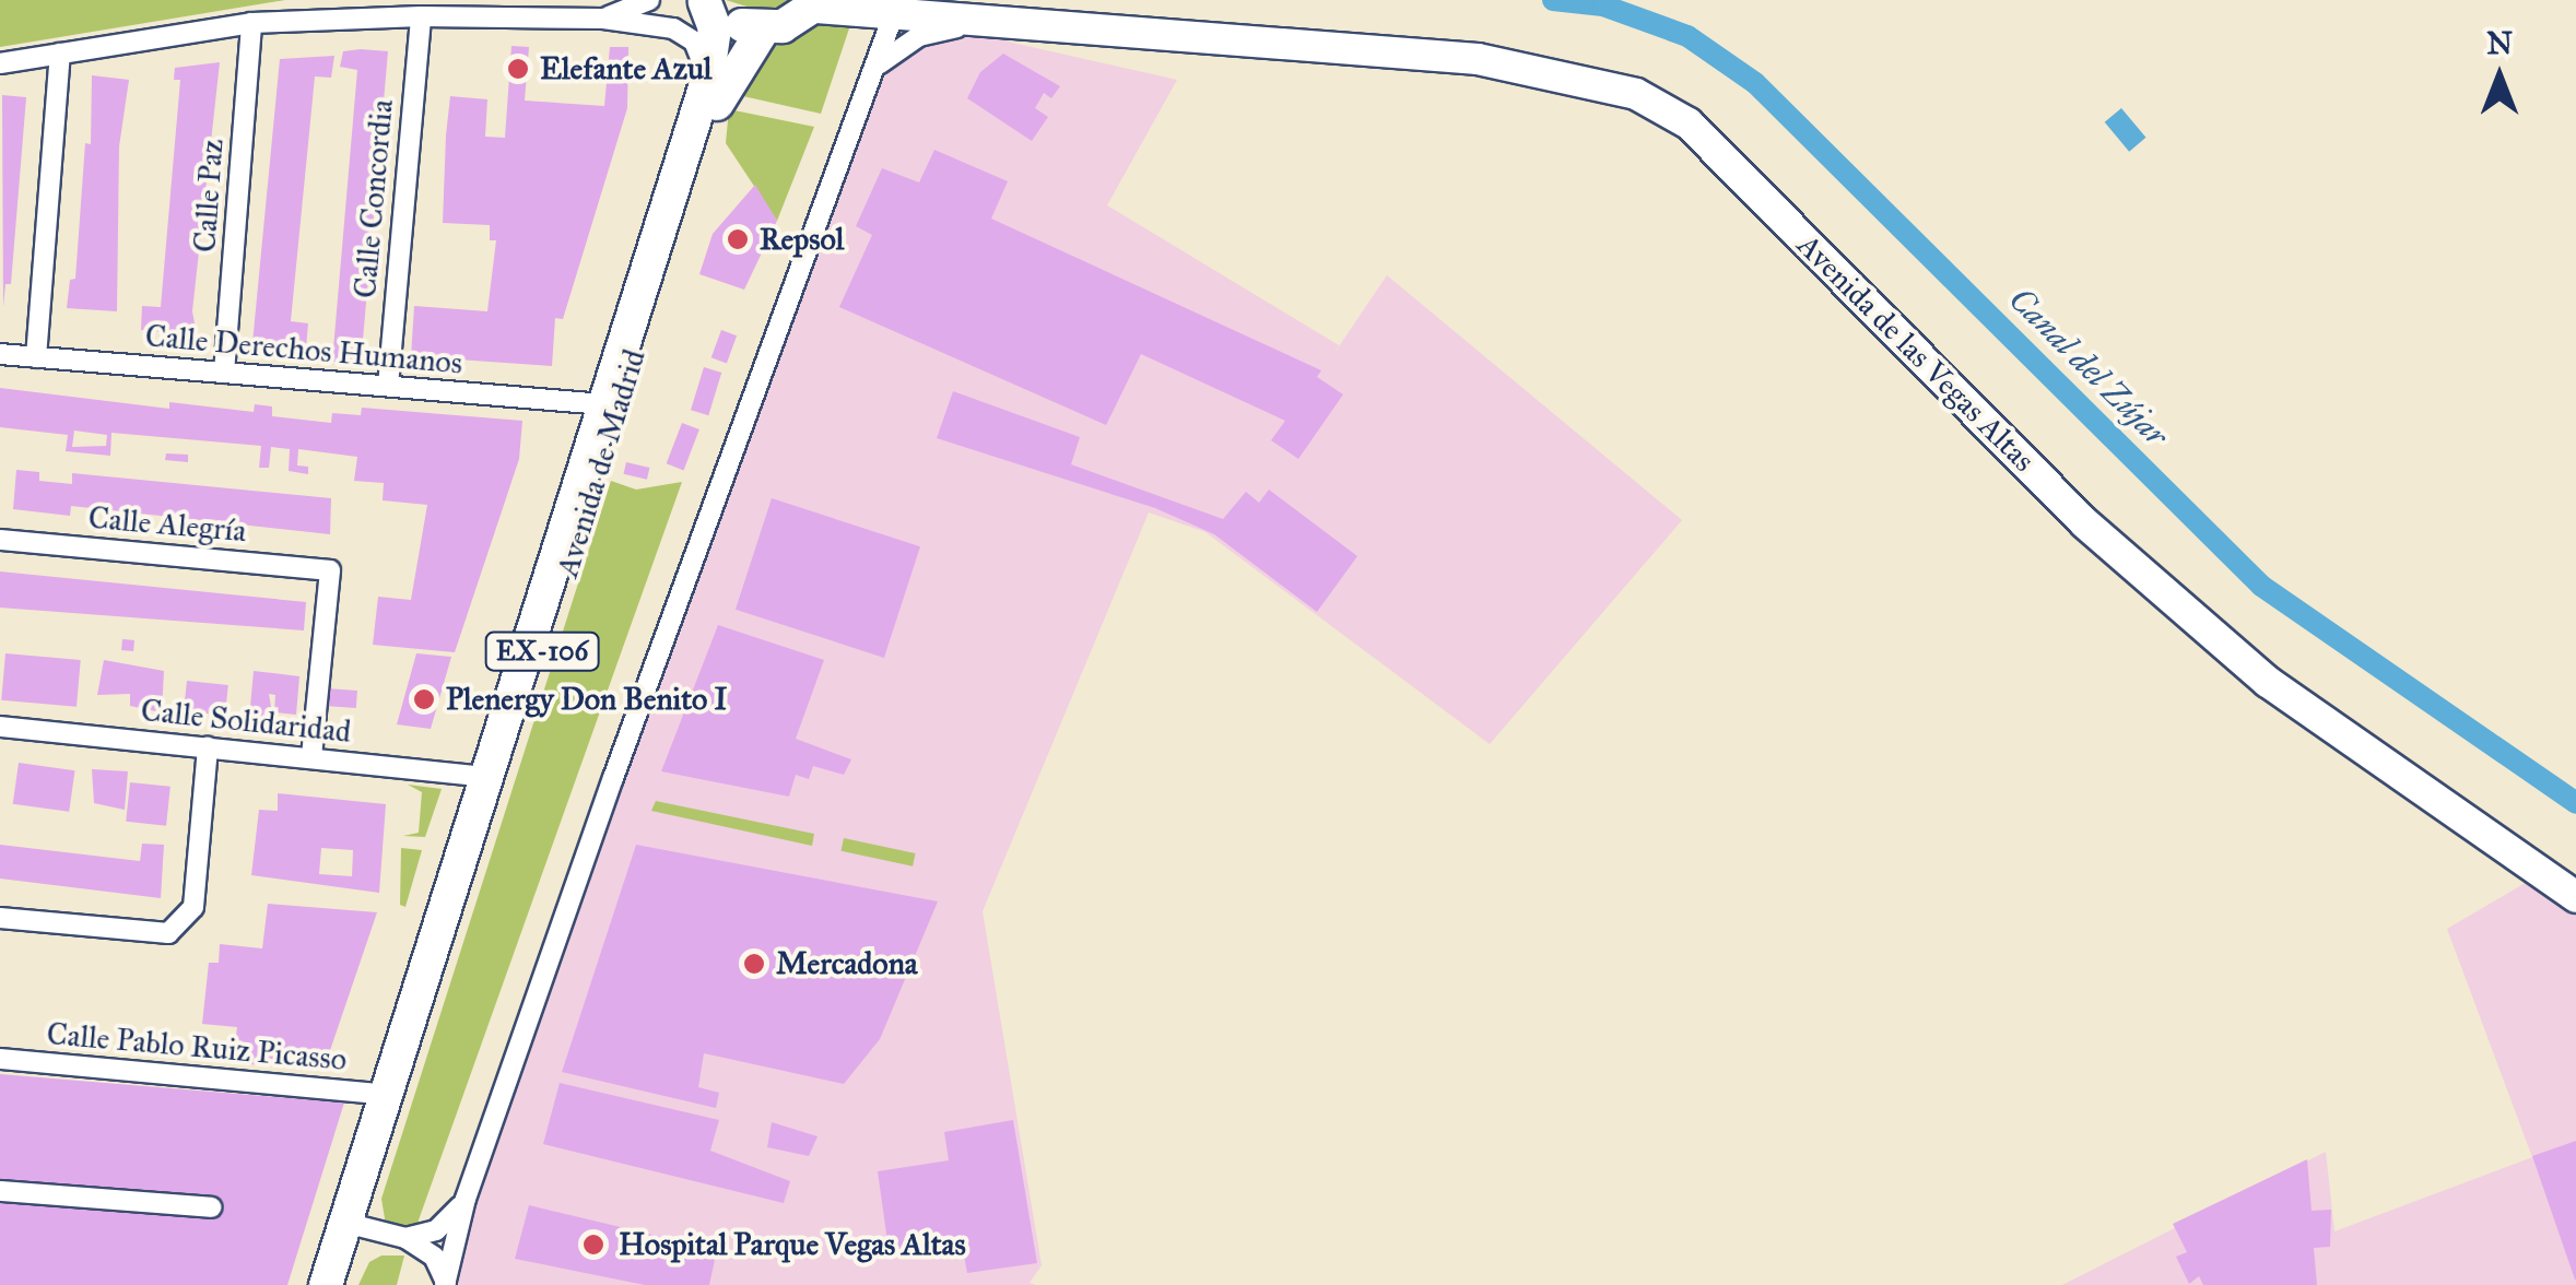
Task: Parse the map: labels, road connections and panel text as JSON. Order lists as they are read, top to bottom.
{
  "streets": {
    "main road": ["Avenida de Madrid", "EX-106"],
    "street": [
      "Calle Paz",
      "Calle Concordia",
      "Calle Derechos Humanos",
      "Avenida de las Vegas Altas",
      "Calle Alegría",
      "Calle Solidaridad",
      "Calle Pablo Ruiz Picasso"
    ]
  },
  "crossings": [
    ["Calle Paz", "Calle Derechos Humanos"],
    ["Calle Concordia", "Calle Derechos Humanos"],
    ["Calle Derechos Humanos", "Avenida de Madrid"],
    ["Avenida de Madrid", "EX-106"],
    ["Avenida de Madrid", "Calle Solidaridad"],
    ["Avenida de Madrid", "Calle Pablo Ruiz Picasso"],
    ["Calle Alegría", "Calle Solidaridad"]
  ],
  "water": ["Canal del Zújar"],
  "places": [
    "Elefante Azul",
    "Repsol",
    "Plenergy Don Benito I",
    "Mercadona",
    "Hospital Parque Vegas Altas"
  ],
  "north": "top"
}
